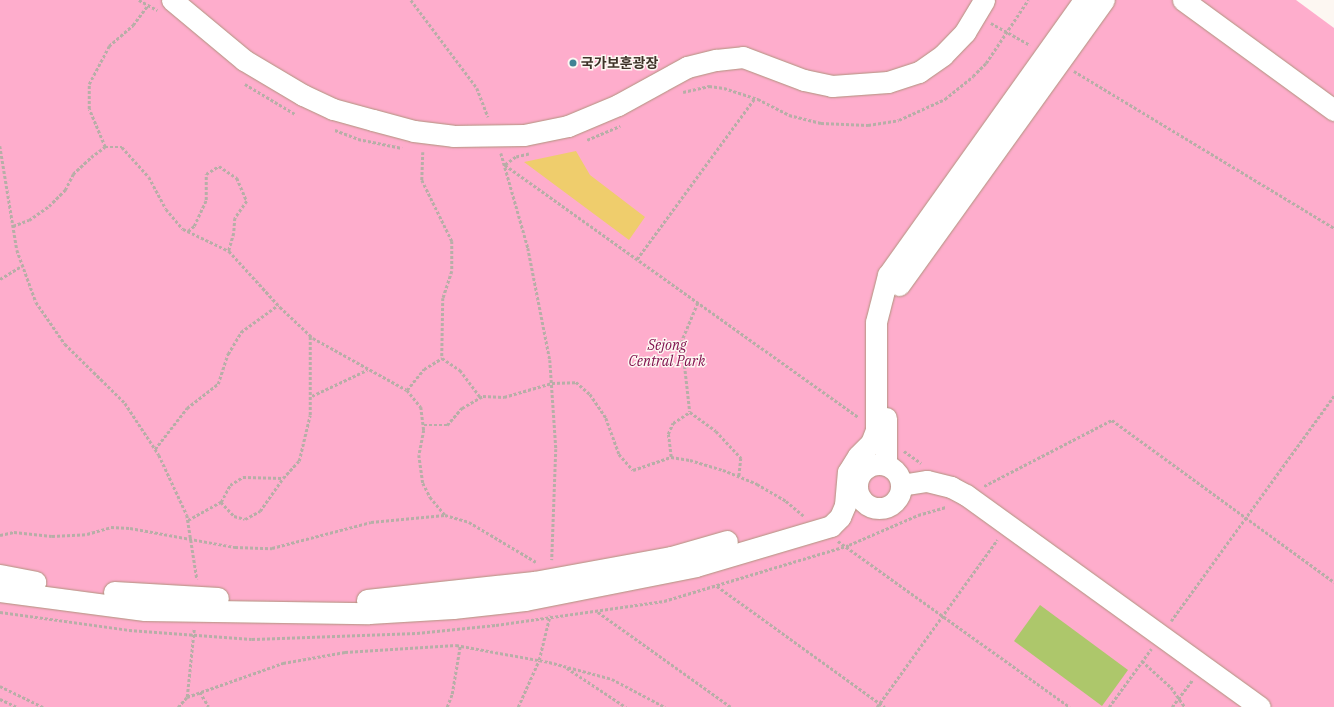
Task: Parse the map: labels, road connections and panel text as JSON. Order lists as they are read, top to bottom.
{
  "parks": ["Sejong Central Park"],
  "places": ["국가보훈광장"]
}
